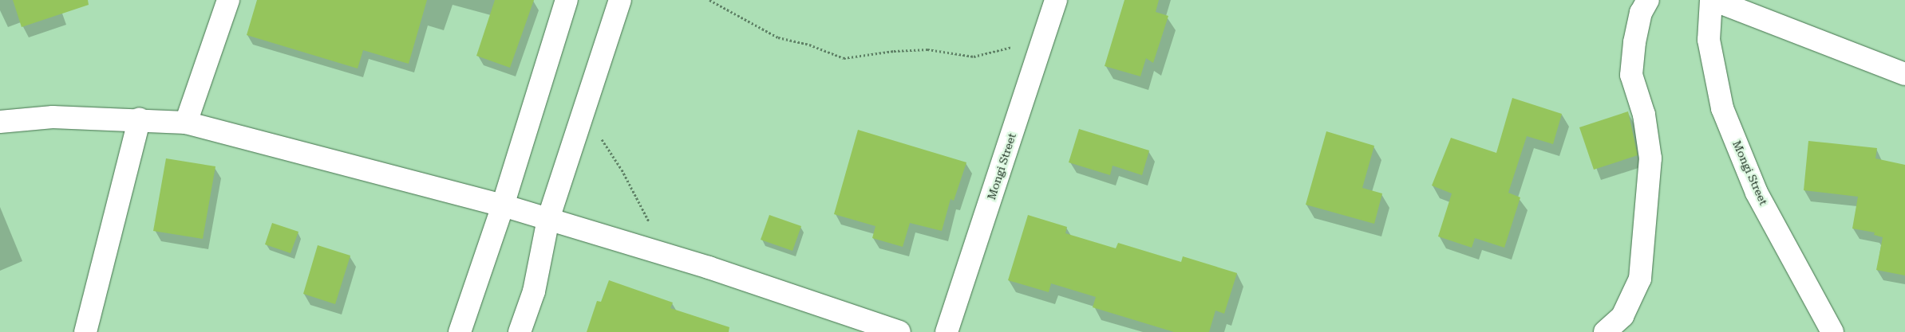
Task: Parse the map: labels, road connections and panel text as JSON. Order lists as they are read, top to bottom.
{
  "streets": {
    "street": ["Mongi Street"]
  }
}
